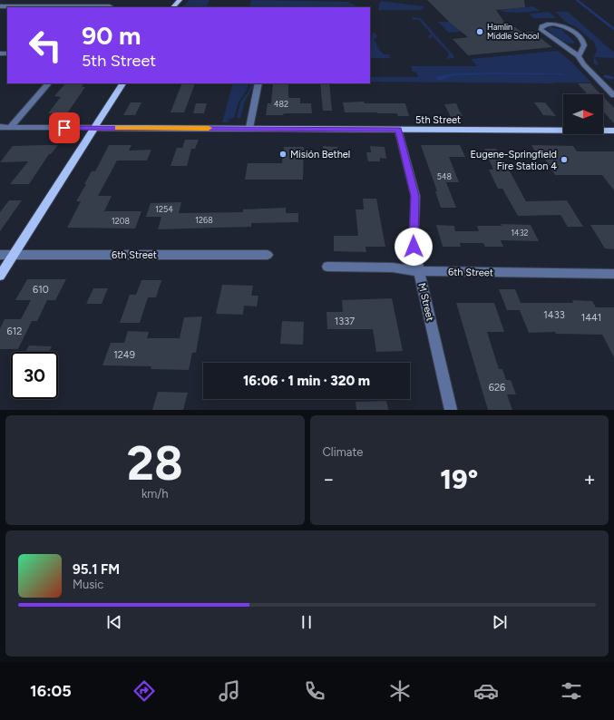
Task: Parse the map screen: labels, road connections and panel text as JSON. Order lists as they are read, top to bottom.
{
  "streets": {
    "main road": ["5th Street"],
    "street": ["6th Street", "M Street"]
  },
  "crossings": [
    ["5th Street", "M Street"],
    ["6th Street", "M Street"]
  ],
  "places": ["Hamlin Middle School", "Misión Bethel", "Eugene-Springfield Fire Station 4"],
  "house_numbers": [
    "482",
    "548",
    "1254",
    "1268",
    "1208",
    "1432",
    "610",
    "1433",
    "1441",
    "1337",
    "612",
    "1249",
    "626"
  ],
  "north": "right",
  "page": {
    "turn": ["90 m", "5th Street"],
    "limit": "30",
    "trip": "16:06 · 1 min · 320 m",
    "tile": [
      ["28", "km/h"],
      "Climate"
    ],
    "heat": ["−", "19°", "+"],
    "song": ["95.1 FM", "Music"],
    "tabs": "16:05"
  }
}
